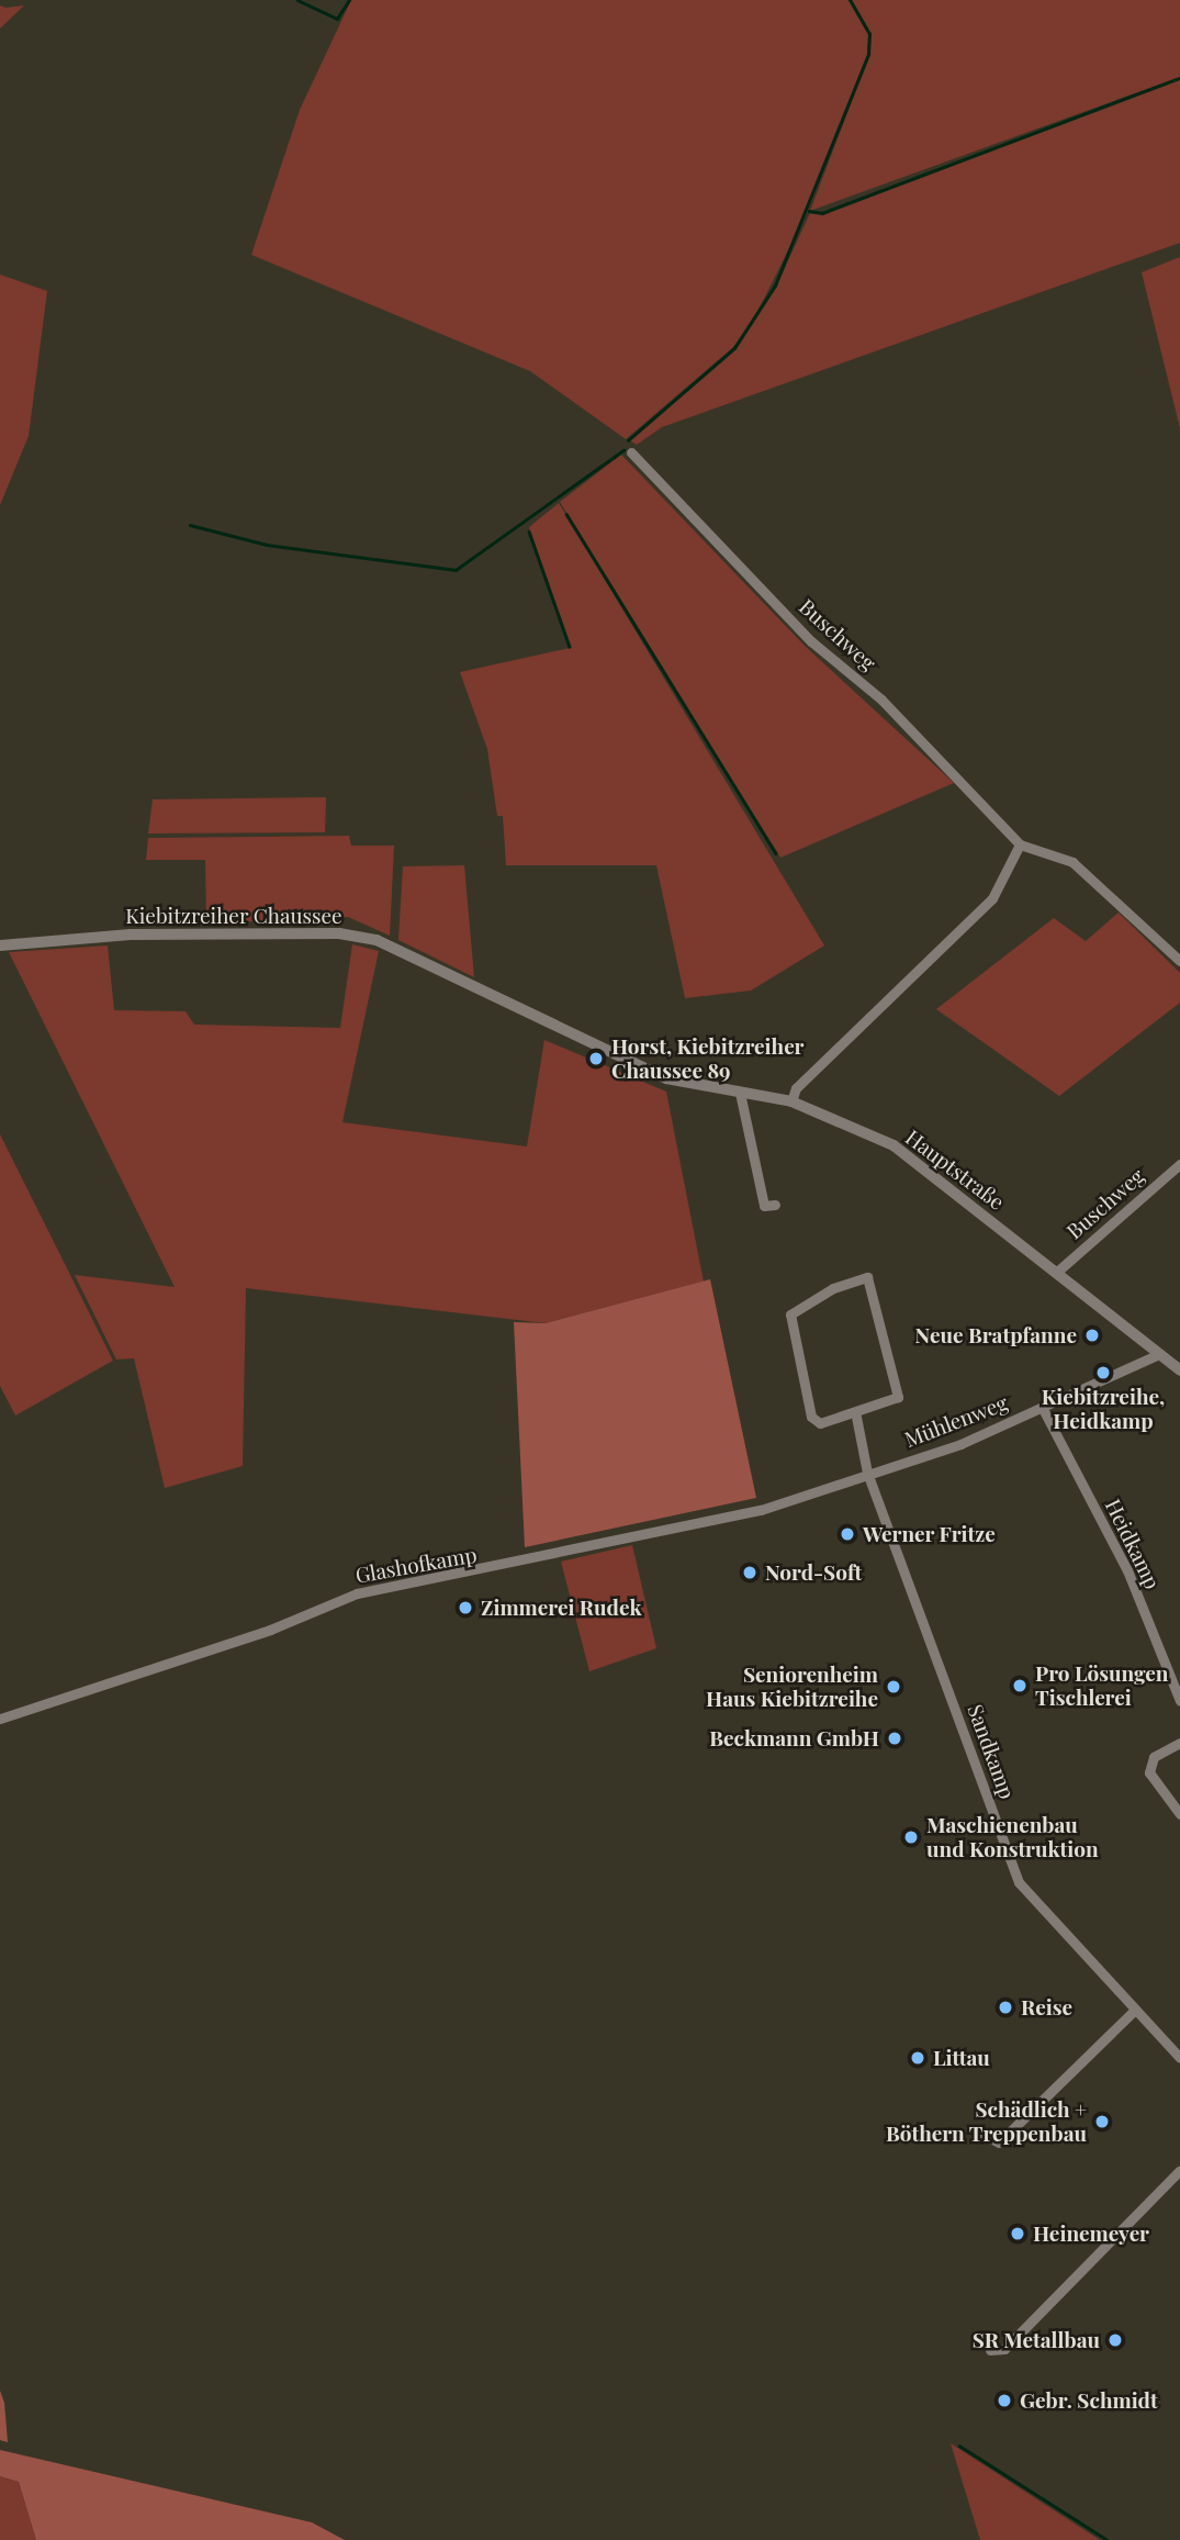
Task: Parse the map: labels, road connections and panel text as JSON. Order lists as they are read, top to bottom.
{
  "streets": {
    "street": [
      "Buschweg",
      "Kiebitzreiher Chaussee",
      "Hauptstraße",
      "Mühlenweg",
      "Heidkamp",
      "Glashofkamp",
      "Sandkamp"
    ]
  },
  "crossings": [
    ["Buschweg", "Hauptstraße"],
    ["Kiebitzreiher Chaussee", "Hauptstraße"],
    ["Hauptstraße", "Mühlenweg"],
    ["Mühlenweg", "Heidkamp"],
    ["Mühlenweg", "Glashofkamp"],
    ["Mühlenweg", "Sandkamp"]
  ],
  "places": [
    "Horst, Kiebitzreiher Chaussee 89",
    "Neue Bratpfanne",
    "Kiebitzreihe, Heidkamp",
    "Werner Fritze",
    "Nord-Soft",
    "Zimmerei Rudek",
    "Pro Lösungen Tischlerei",
    "Seniorenheim Haus Kiebitzreihe",
    "Beckmann GmbH",
    "Maschienenbau und Konstruktion",
    "Reise",
    "Littau",
    "Schädlich + Böthern Treppenbau",
    "Heinemeyer",
    "SR Metallbau",
    "Gebr. Schmidt"
  ]
}
